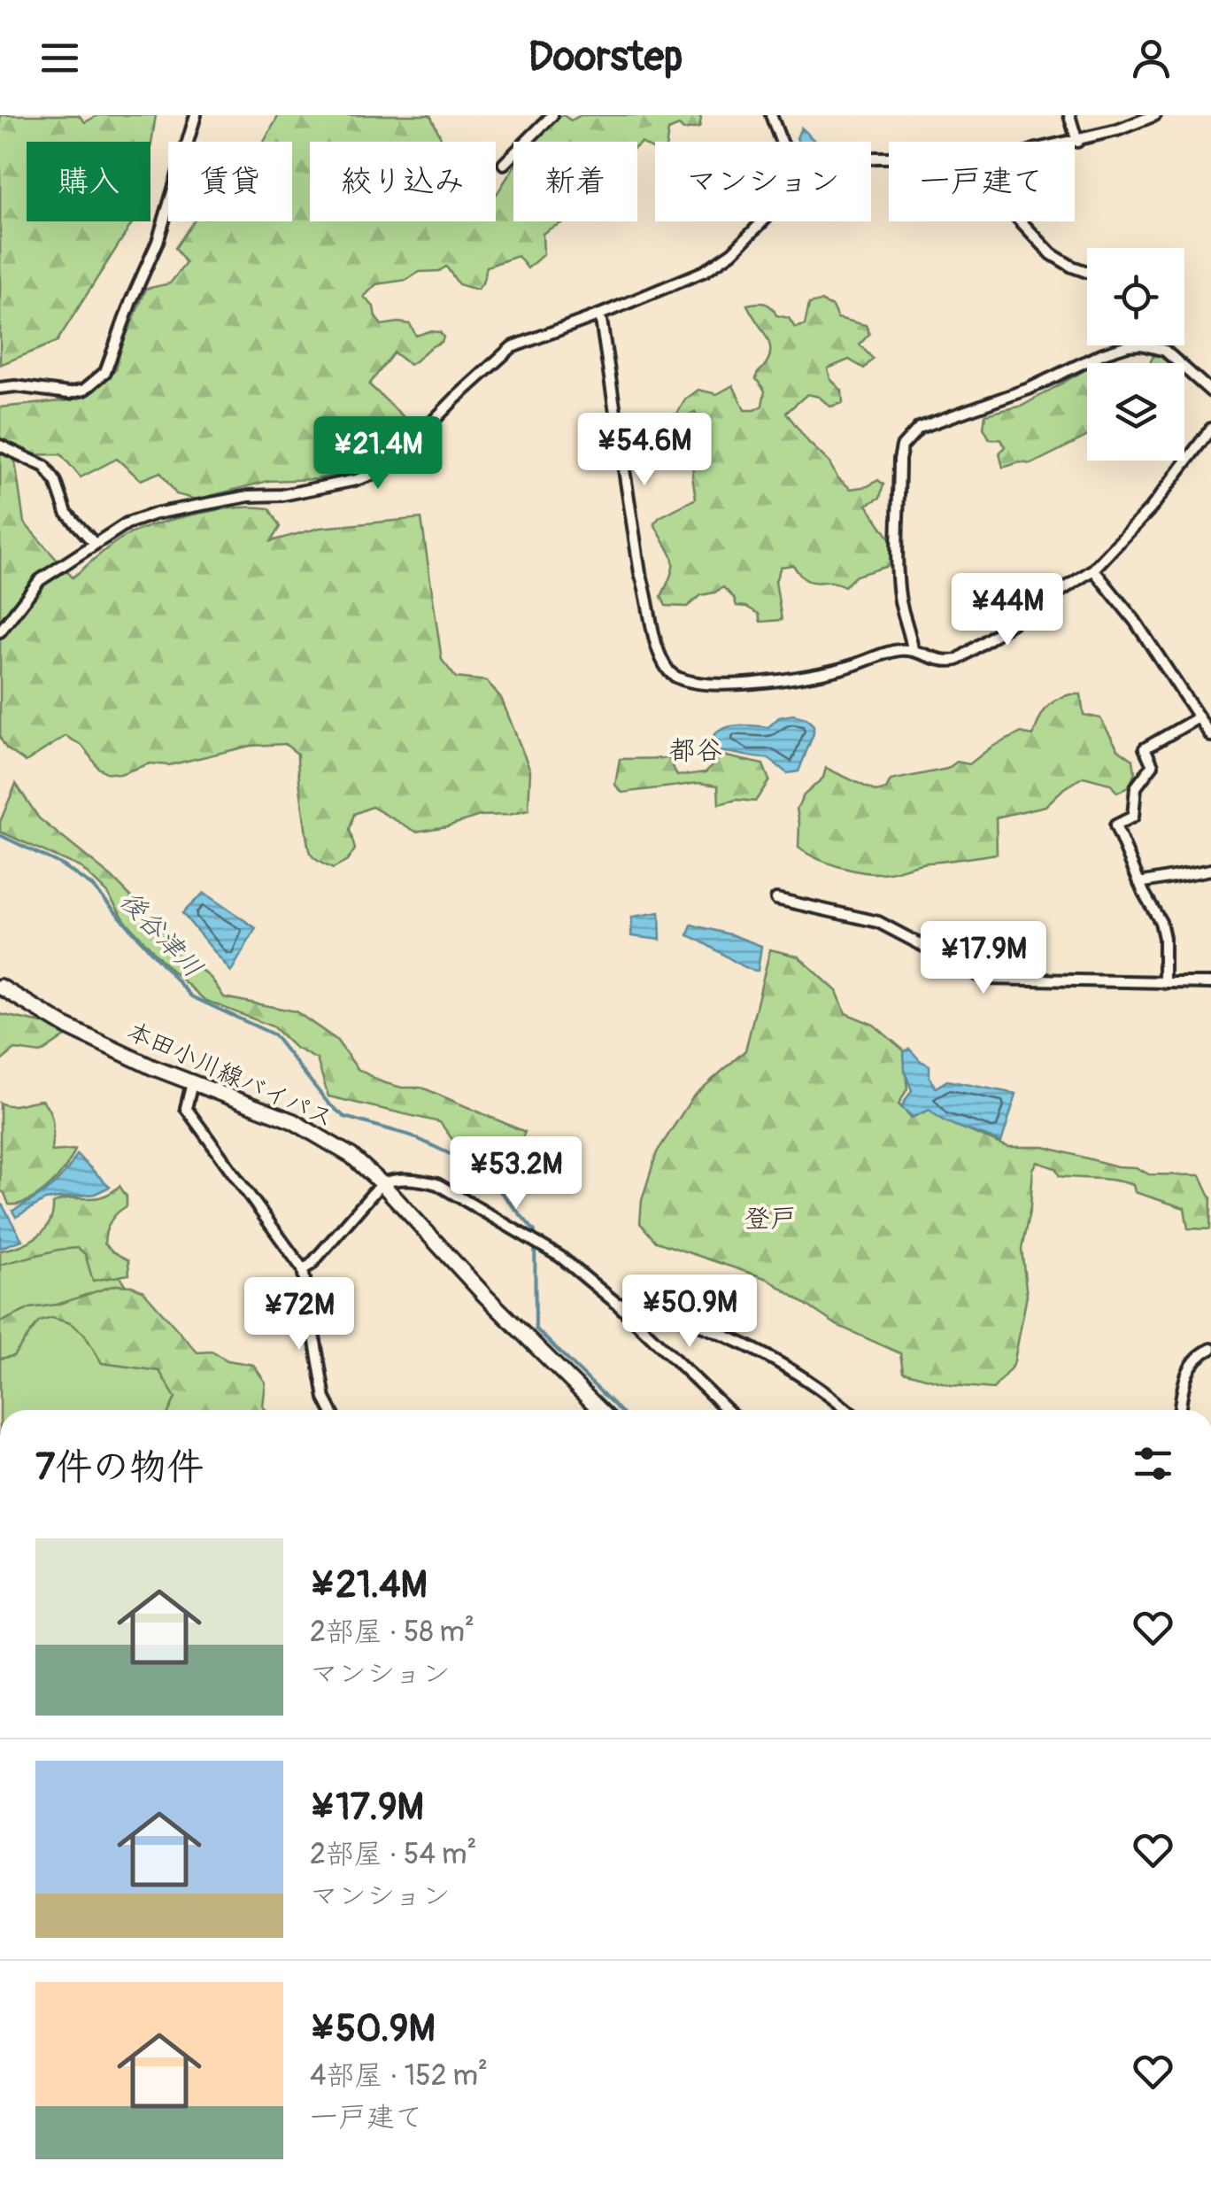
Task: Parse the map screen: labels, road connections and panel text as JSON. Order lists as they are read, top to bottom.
{
  "streets": {
    "street": ["本田小川線バイパス"]
  },
  "districts": ["都谷", "登戸"],
  "water": ["後谷津川"],
  "page": {
    "header": "Doorstep",
    "chip": [
      "購入",
      "賃貸",
      "絞り込み",
      "新着",
      "マンション",
      "一戸建て"
    ],
    "price": [
      "¥54.6M",
      "¥21.4M",
      "¥44M",
      "¥17.9M",
      "¥53.2M",
      "¥50.9M",
      "¥72M"
    ],
    "heading": "7件の物件",
    "list": [
      {
        "name": "¥21.4M",
        "note": "2部屋 · 58 m² · マンション"
      },
      {
        "name": "¥17.9M",
        "note": "2部屋 · 54 m² · マンション"
      },
      {
        "name": "¥50.9M",
        "note": "4部屋 · 152 m² · 一戸建て"
      }
    ]
  }
}
